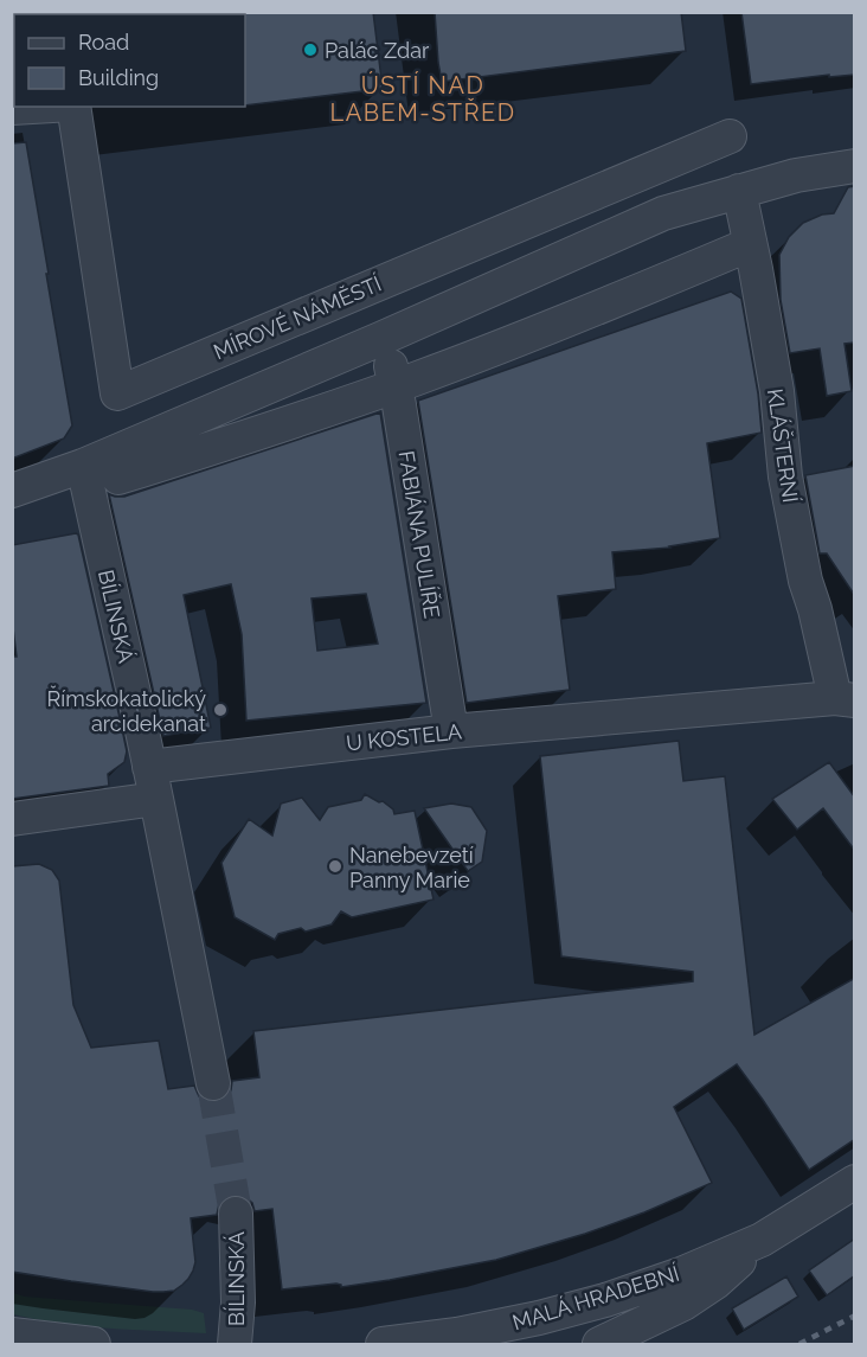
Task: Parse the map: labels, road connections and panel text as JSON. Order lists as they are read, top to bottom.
{
  "streets": {
    "street": [
      "MÍROVÉ NÁMĚSTÍ",
      "KLÁŠTERNÍ",
      "FABIÁNA PULÍŘE",
      "BÍLINSKÁ",
      "U KOSTELA",
      "MALÁ HRADEBNÍ"
    ]
  },
  "crossings": [
    ["KLÁŠTERNÍ", "U KOSTELA"],
    ["FABIÁNA PULÍŘE", "U KOSTELA"],
    ["BÍLINSKÁ", "U KOSTELA"]
  ],
  "districts": ["ÚSTÍ NAD LABEM-STŘED"],
  "places": ["Palác Zdar", "Římskokatolický arcidekanat", "Nanebevzetí Panny Marie"],
  "legend": ["Road", "Building"]
}
